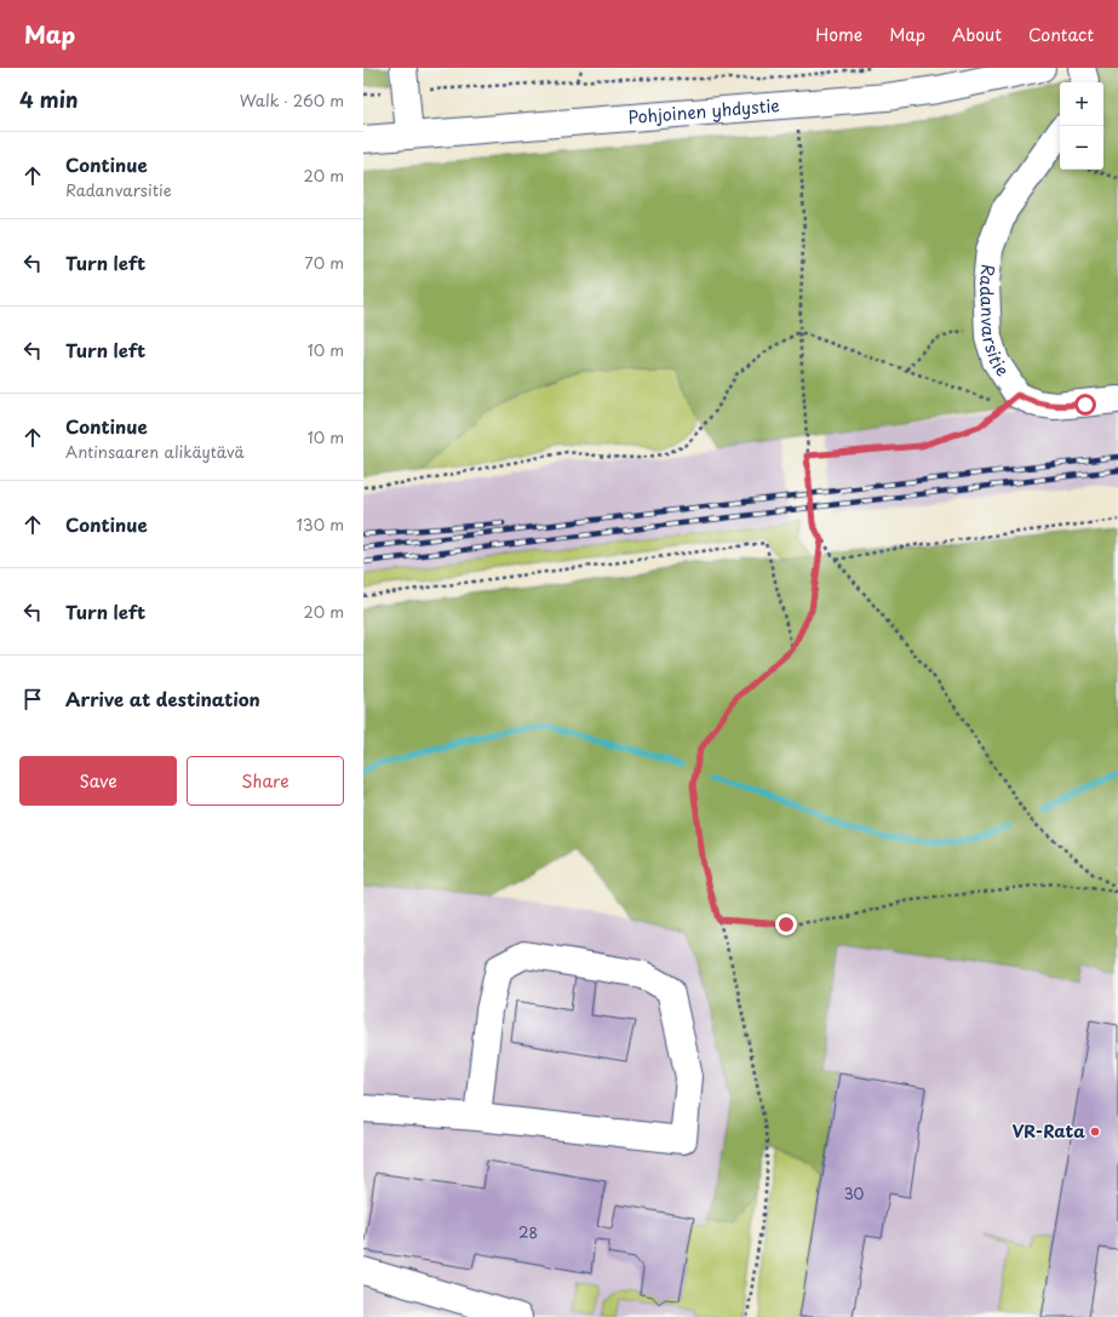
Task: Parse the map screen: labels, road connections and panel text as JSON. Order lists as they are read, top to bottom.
{
  "streets": {
    "main road": ["Pohjoinen yhdystie", "Radanvarsitie"]
  },
  "places": ["VR-Rata"],
  "house_numbers": ["30", "28"],
  "page": {
    "header": "Map",
    "nav": [
      "Home",
      "Map",
      "About",
      "Contact"
    ],
    "heading": ["4 min", "Walk · 260 m"],
    "map_buttons": ["+", "−"],
    "list": [
      ["Continue", "Radanvarsitie", "20 m"],
      ["Turn left", "70 m"],
      ["Turn left", "10 m"],
      ["Continue", "Antinsaaren alikäytävä", "10 m"],
      ["Continue", "130 m"],
      ["Turn left", "20 m"],
      "Arrive at destination"
    ],
    "buttons": ["Save", "Share"]
  }
}
